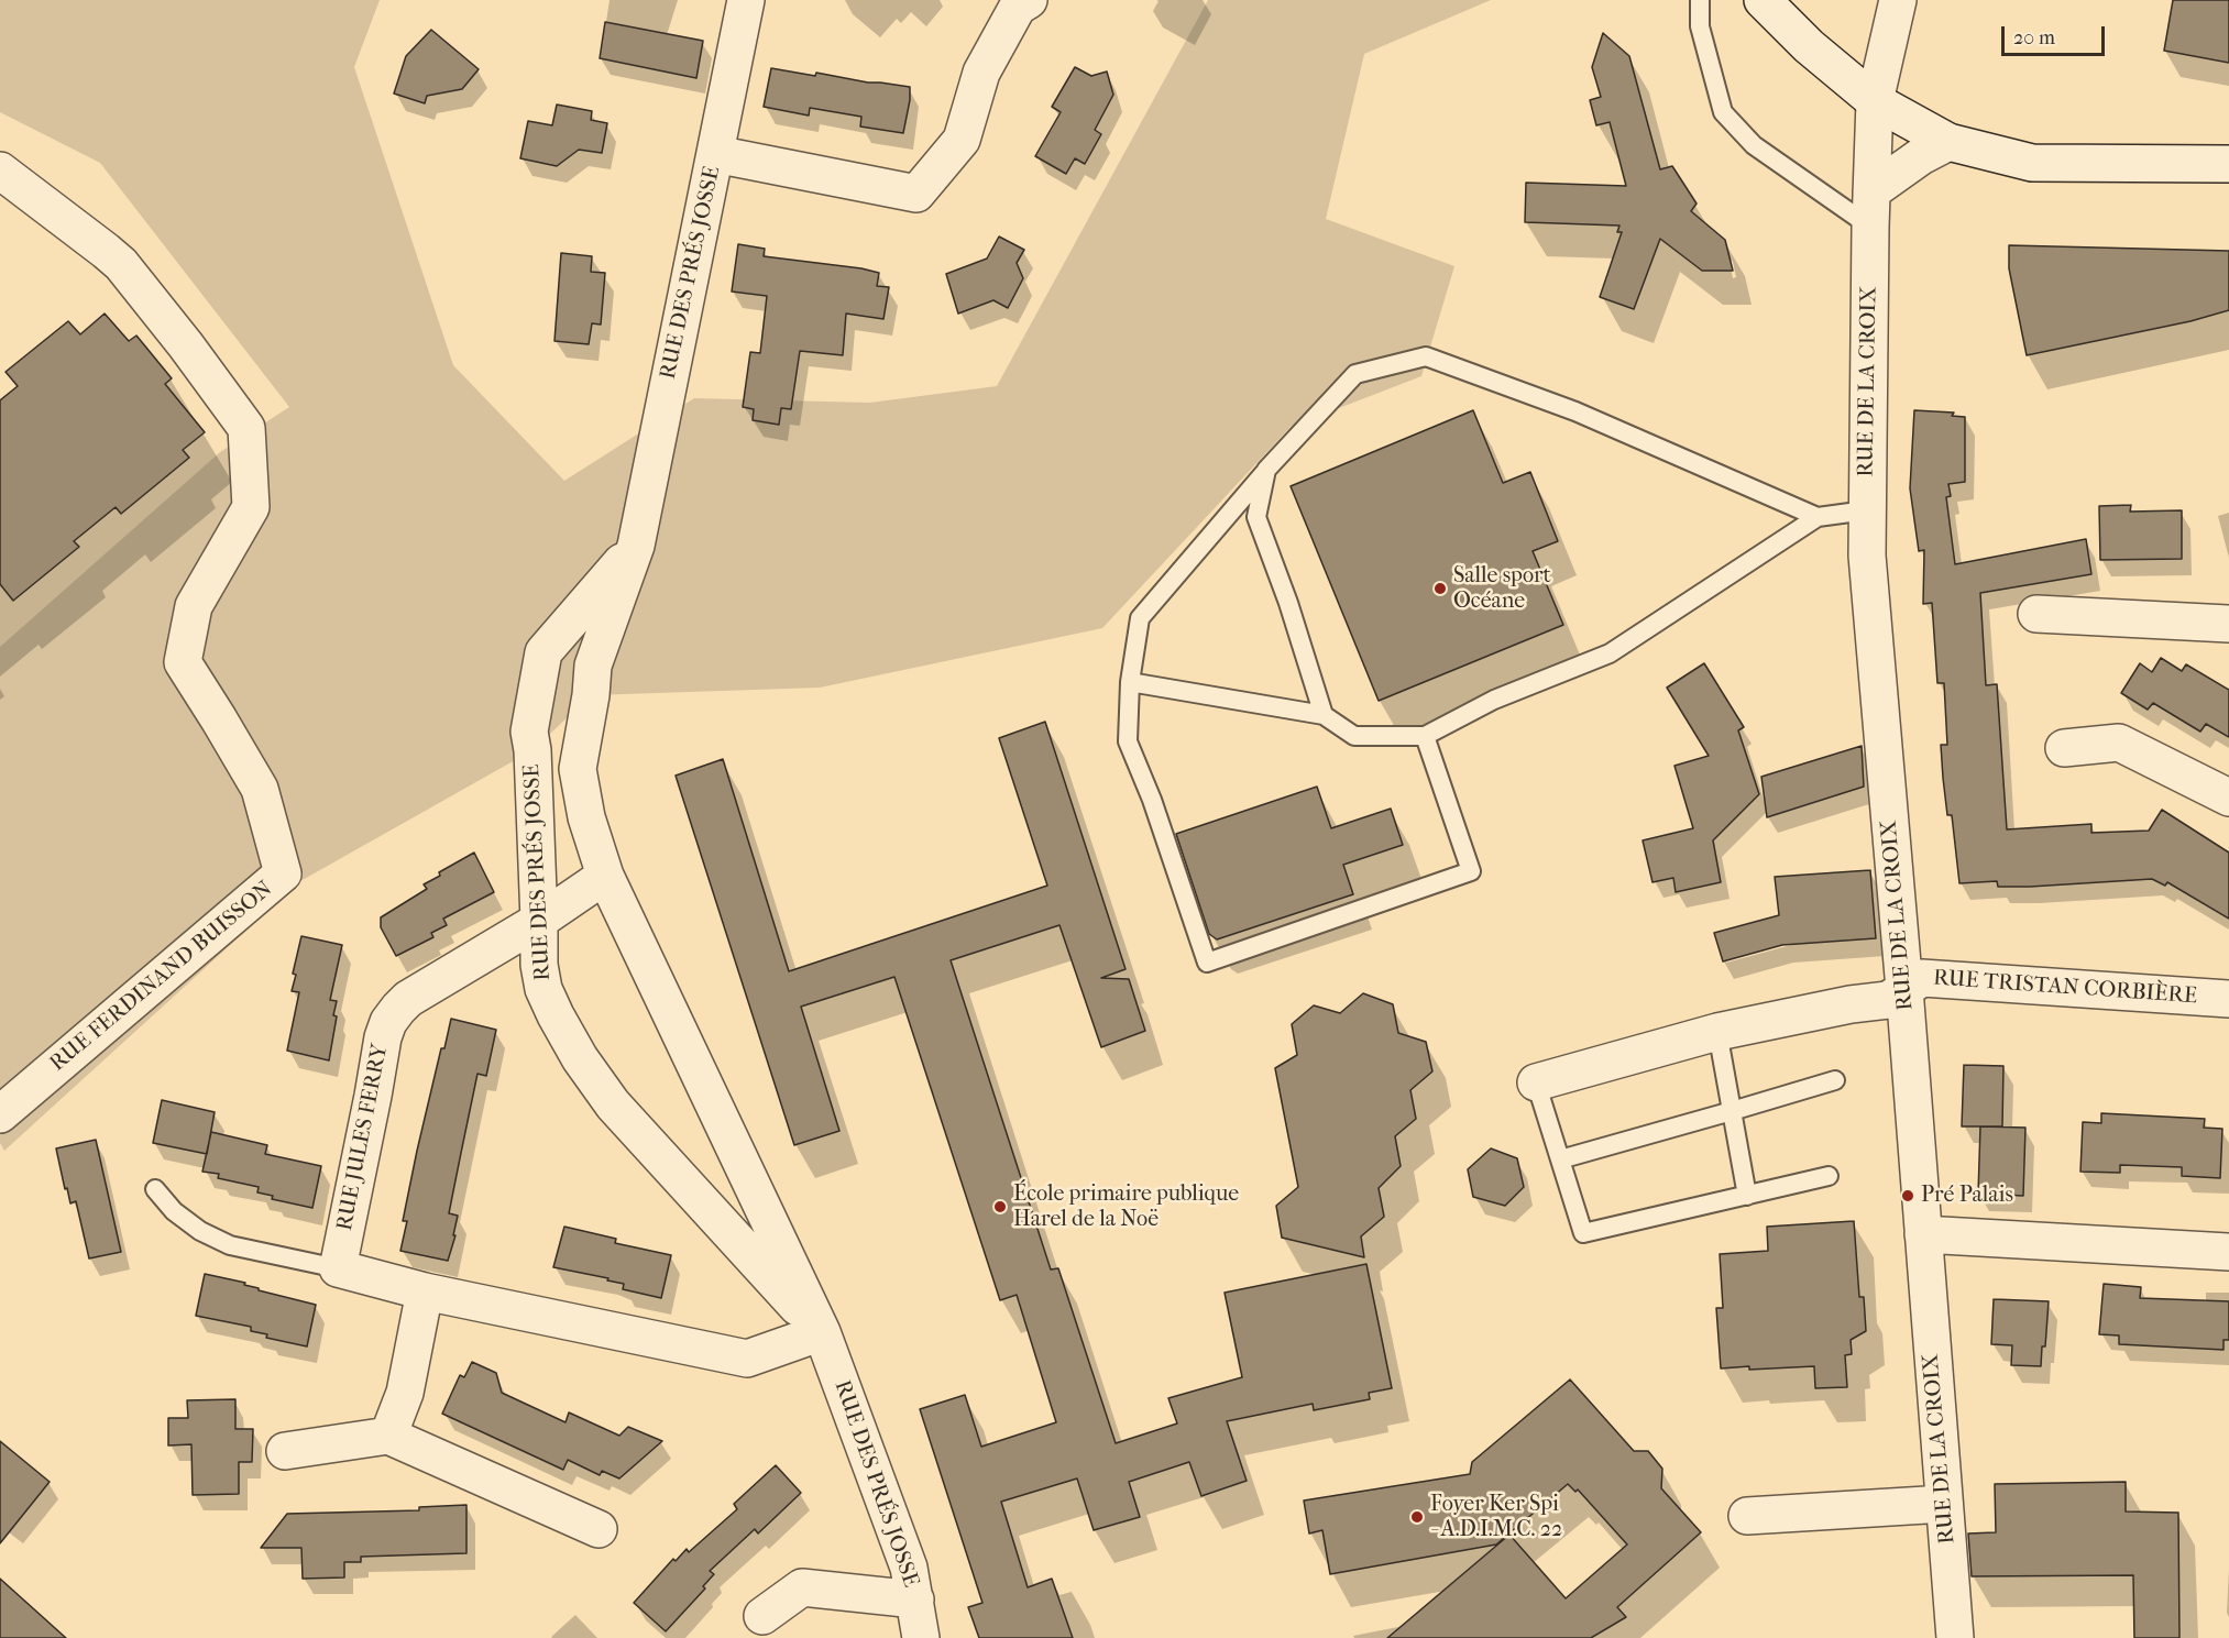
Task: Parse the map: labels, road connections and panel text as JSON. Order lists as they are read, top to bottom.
{
  "streets": {
    "street": [
      "RUE DES PRÉS JOSSE",
      "RUE DE LA CROIX",
      "RUE FERDINAND BUISSON",
      "RUE TRISTAN CORBIÈRE",
      "RUE JULES FERRY"
    ]
  },
  "crossings": [
    ["RUE DES PRÉS JOSSE", "RUE JULES FERRY"],
    ["RUE DE LA CROIX", "RUE TRISTAN CORBIÈRE"]
  ],
  "places": [
    "Salle sport Océane",
    "Pré Palais",
    "École primaire publique Harel de la Noë",
    "Foyer Ker Spi - A.D.I.M.C. 22"
  ],
  "scale_bar": "20 m"
}
